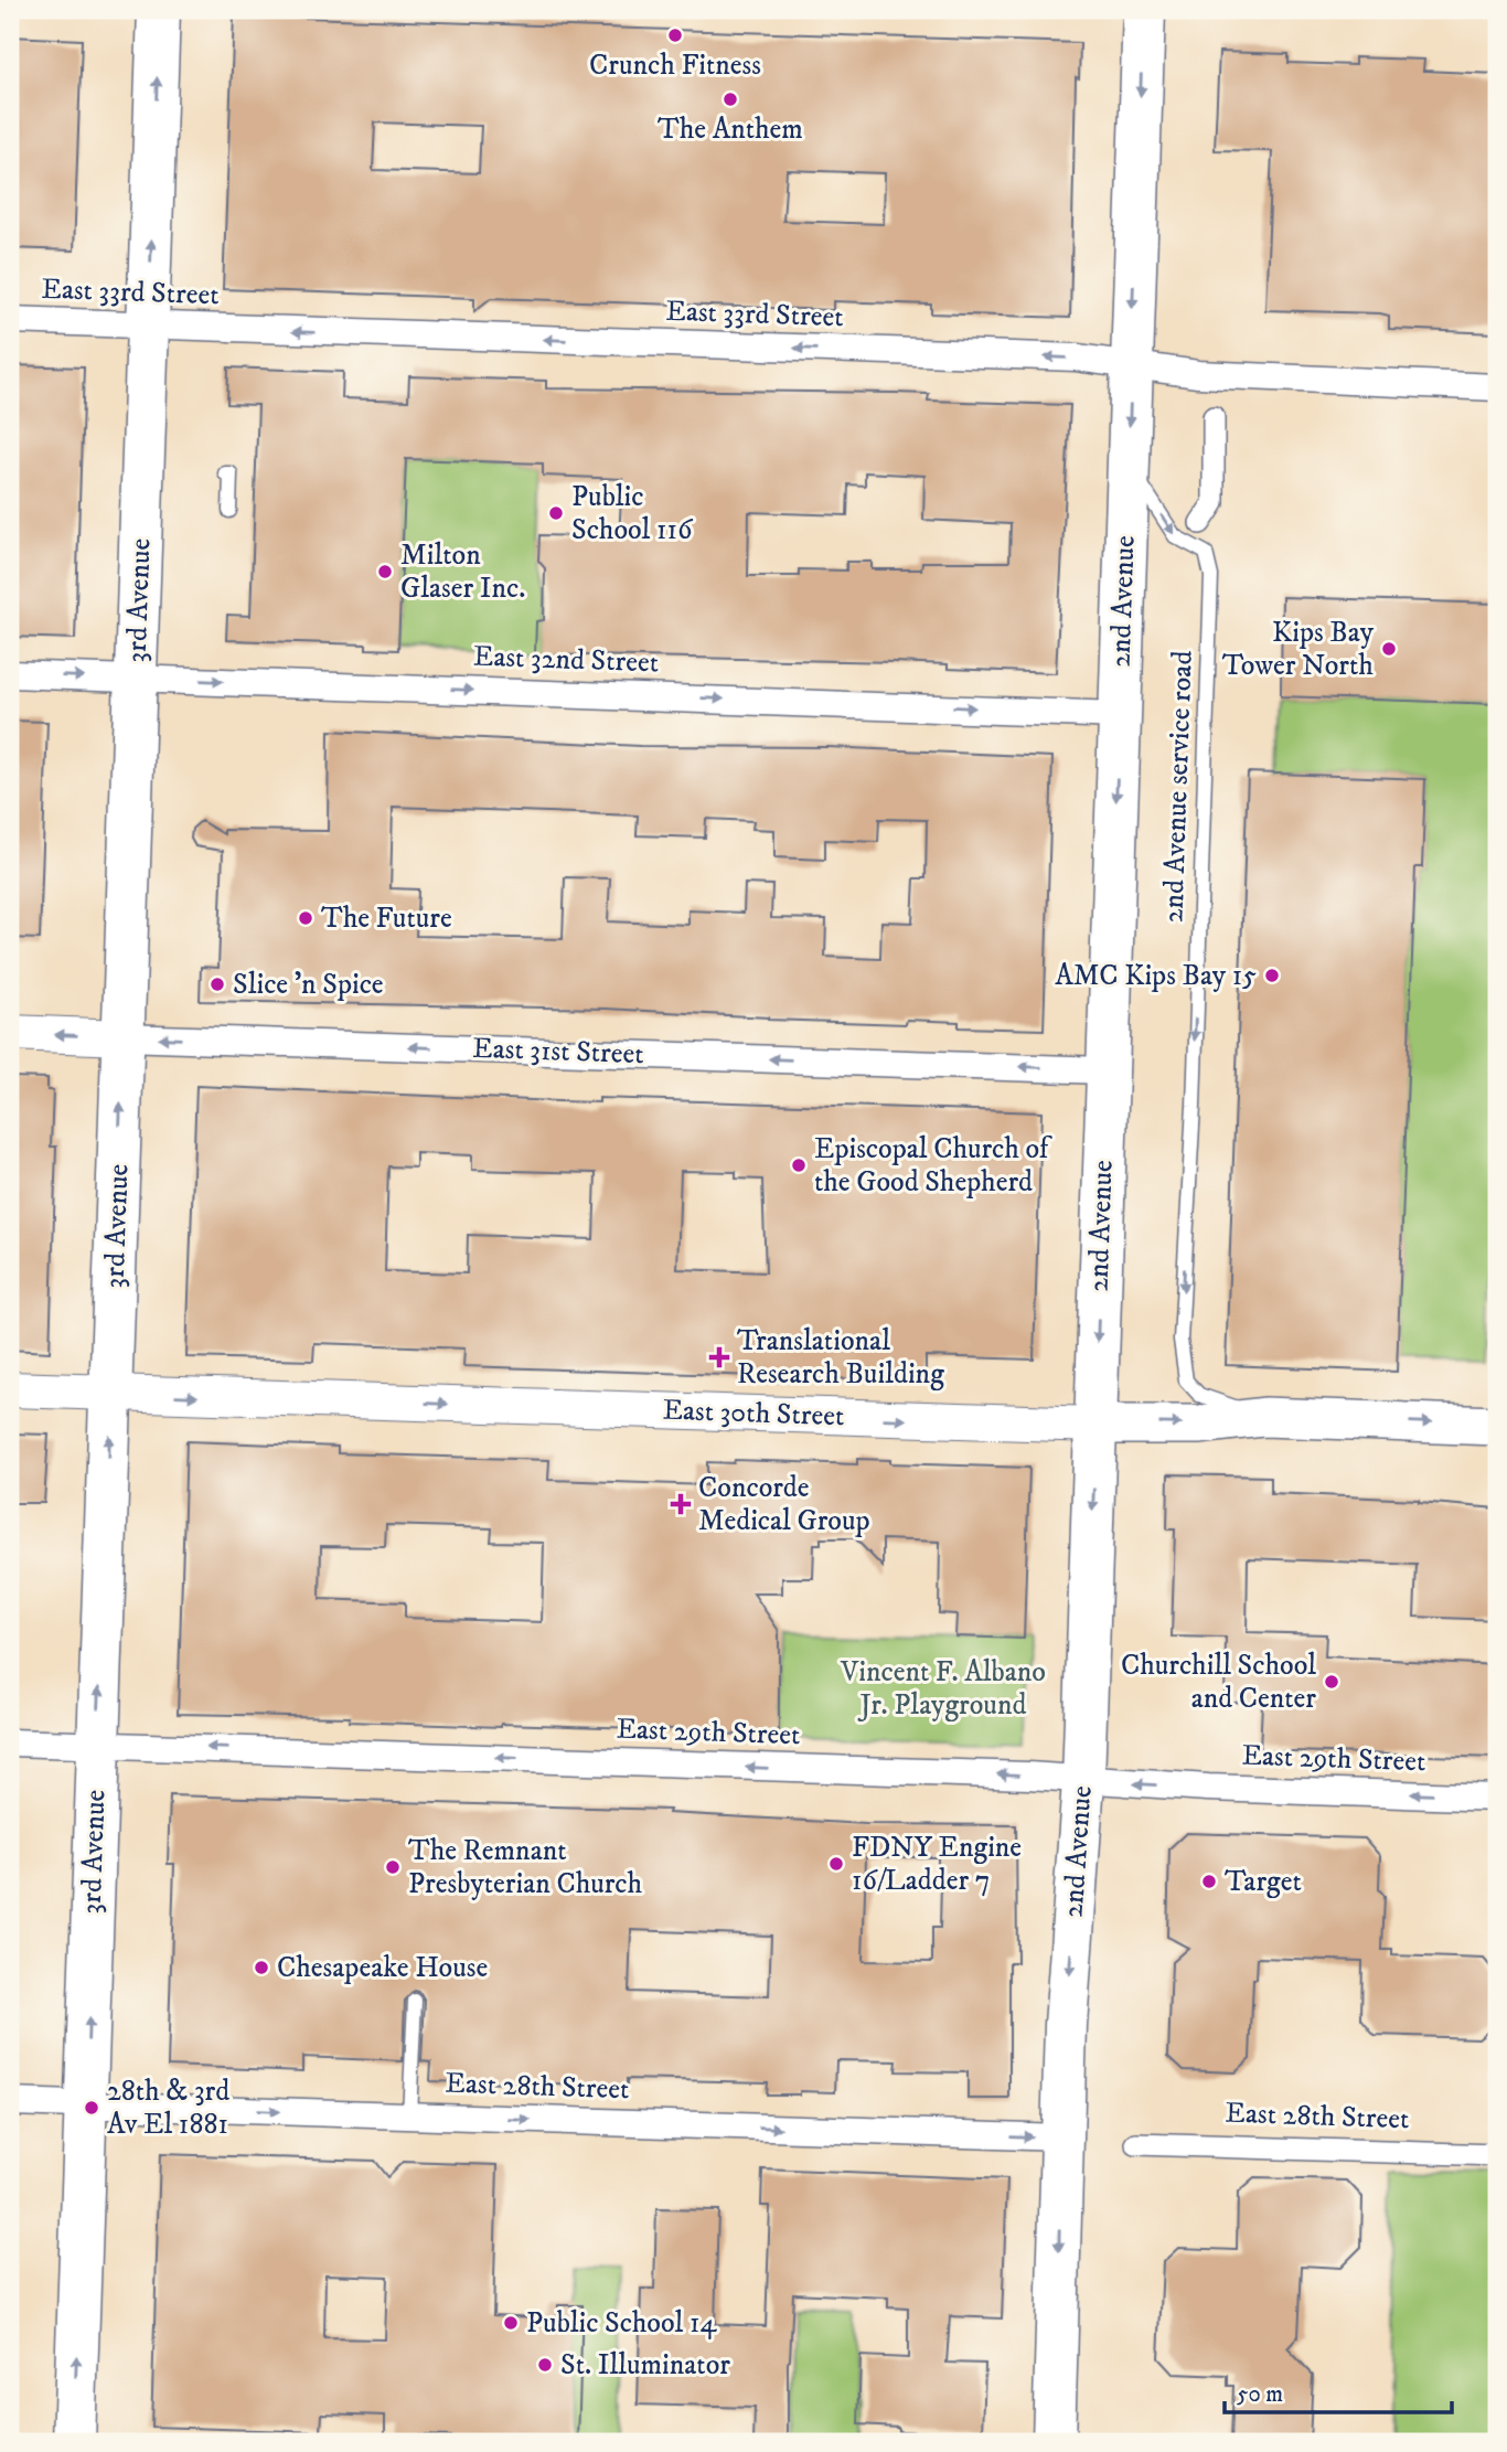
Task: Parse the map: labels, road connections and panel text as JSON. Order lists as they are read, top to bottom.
{
  "streets": {
    "main road": ["3rd Avenue", "2nd Avenue", "East 30th Street"],
    "street": [
      "East 33rd Street",
      "East 32nd Street",
      "East 31st Street",
      "East 29th Street",
      "East 28th Street"
    ],
    "lane": ["2nd Avenue service road"]
  },
  "crossings": [
    ["East 33rd Street", "3rd Avenue"],
    ["East 33rd Street", "2nd Avenue"],
    ["3rd Avenue", "East 32nd Street"],
    ["3rd Avenue", "East 31st Street"],
    ["3rd Avenue", "East 30th Street"],
    ["3rd Avenue", "East 29th Street"],
    ["3rd Avenue", "East 28th Street"],
    ["2nd Avenue", "East 32nd Street"],
    ["2nd Avenue", "2nd Avenue service road"],
    ["2nd Avenue", "East 31st Street"],
    ["2nd Avenue", "East 30th Street"],
    ["2nd Avenue", "East 29th Street"],
    ["2nd Avenue", "East 28th Street"],
    ["2nd Avenue service road", "East 30th Street"]
  ],
  "one_way": [
    "East 33rd Street",
    "3rd Avenue",
    "2nd Avenue",
    "East 32nd Street",
    "2nd Avenue service road",
    "East 31st Street",
    "East 30th Street",
    "East 29th Street",
    "East 28th Street"
  ],
  "parks": ["Vincent F. Albano Jr. Playground"],
  "places": {
    "other": [
      "Crunch Fitness",
      "The Anthem",
      "Public School 116",
      "Milton Glaser Inc.",
      "Kips Bay Tower North",
      "The Future",
      "AMC Kips Bay 15",
      "Slice 'n Spice",
      "Episcopal Church of the Good Shepherd",
      "Churchill School and Center",
      "FDNY Engine 16/Ladder 7",
      "The Remnant Presbyterian Church",
      "Target",
      "Chesapeake House",
      "28th & 3rd Av El 1881",
      "Public School 14",
      "St. Illuminator"
    ],
    "health": ["Translational Research Building", "Concorde Medical Group"]
  },
  "scale_bar": "50 m"
}
